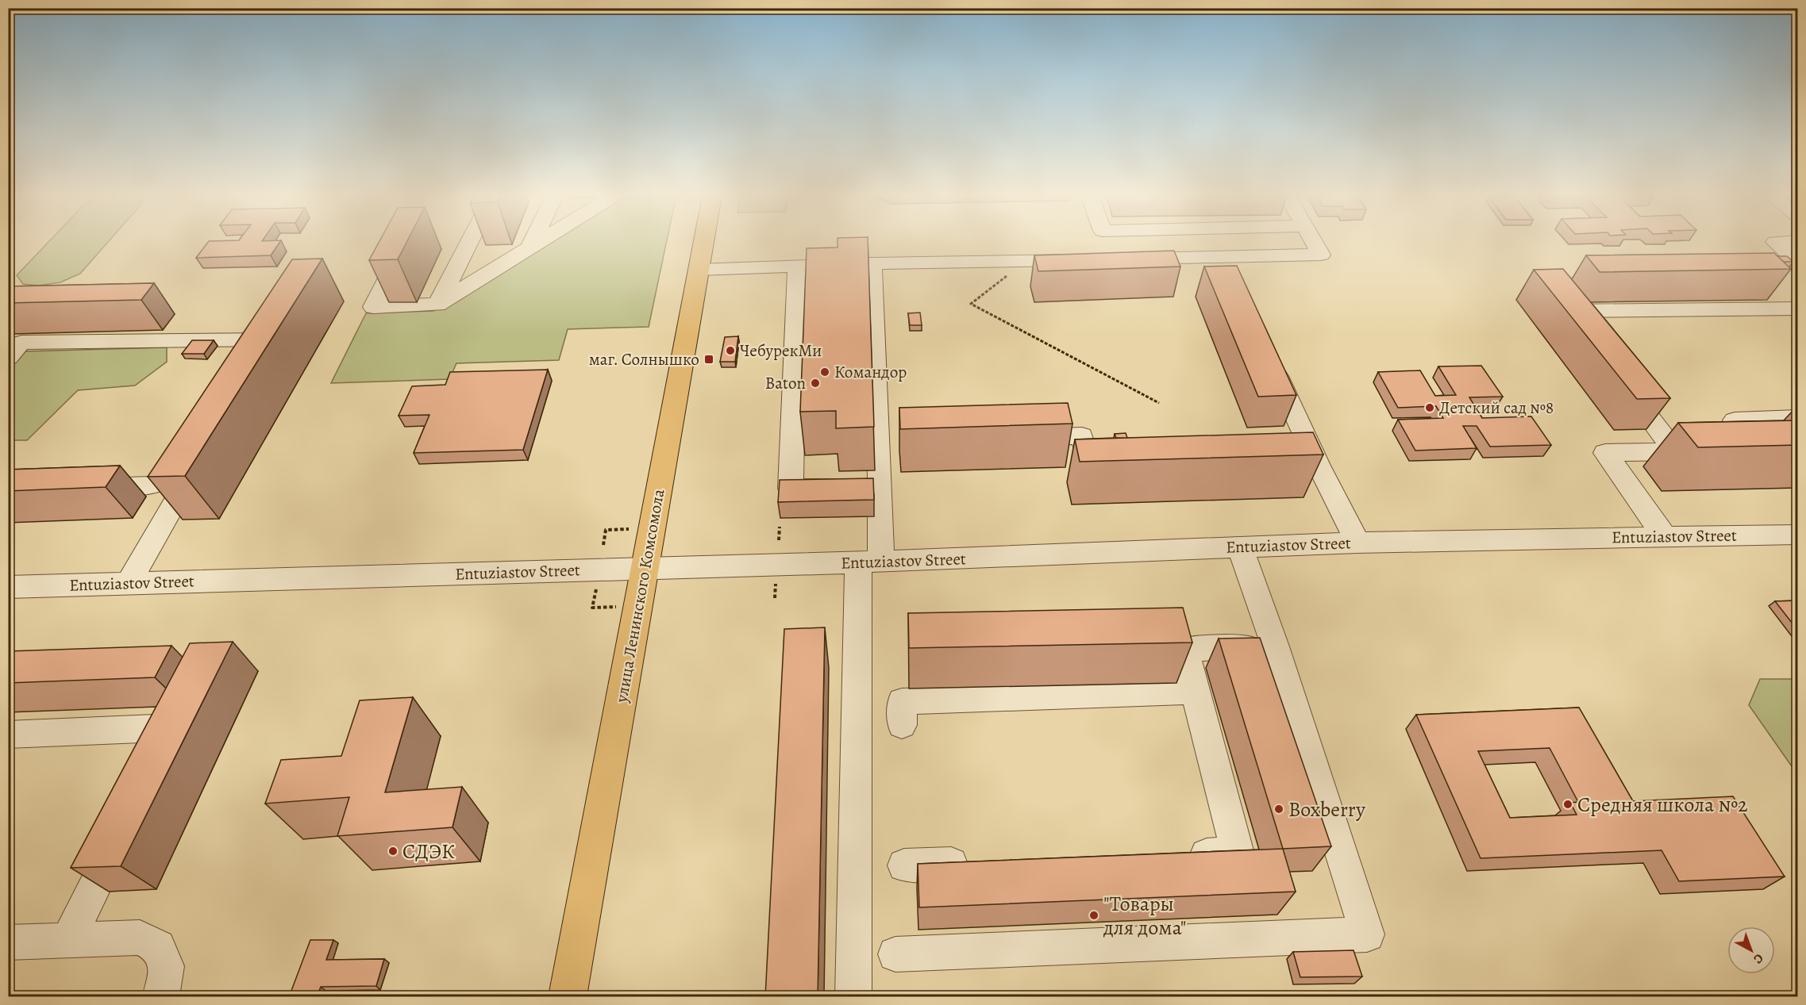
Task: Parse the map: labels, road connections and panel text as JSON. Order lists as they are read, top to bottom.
{
  "streets": {
    "main road": ["улица Ленинского Комсомола"],
    "street": ["Entuziastov Street"]
  },
  "crossings": [
    ["Entuziastov Street", "улица Ленинского Комсомола"]
  ],
  "places": {
    "other": [
      "ЧебурекМи",
      "Командор",
      "Baton",
      "Детский сад №8",
      "Средняя школа №2",
      "Boxberry",
      "СДЭК",
      "\"Товары для дома\""
    ],
    "transit": ["маг. Солнышко"]
  },
  "north": "bottom right"
}
